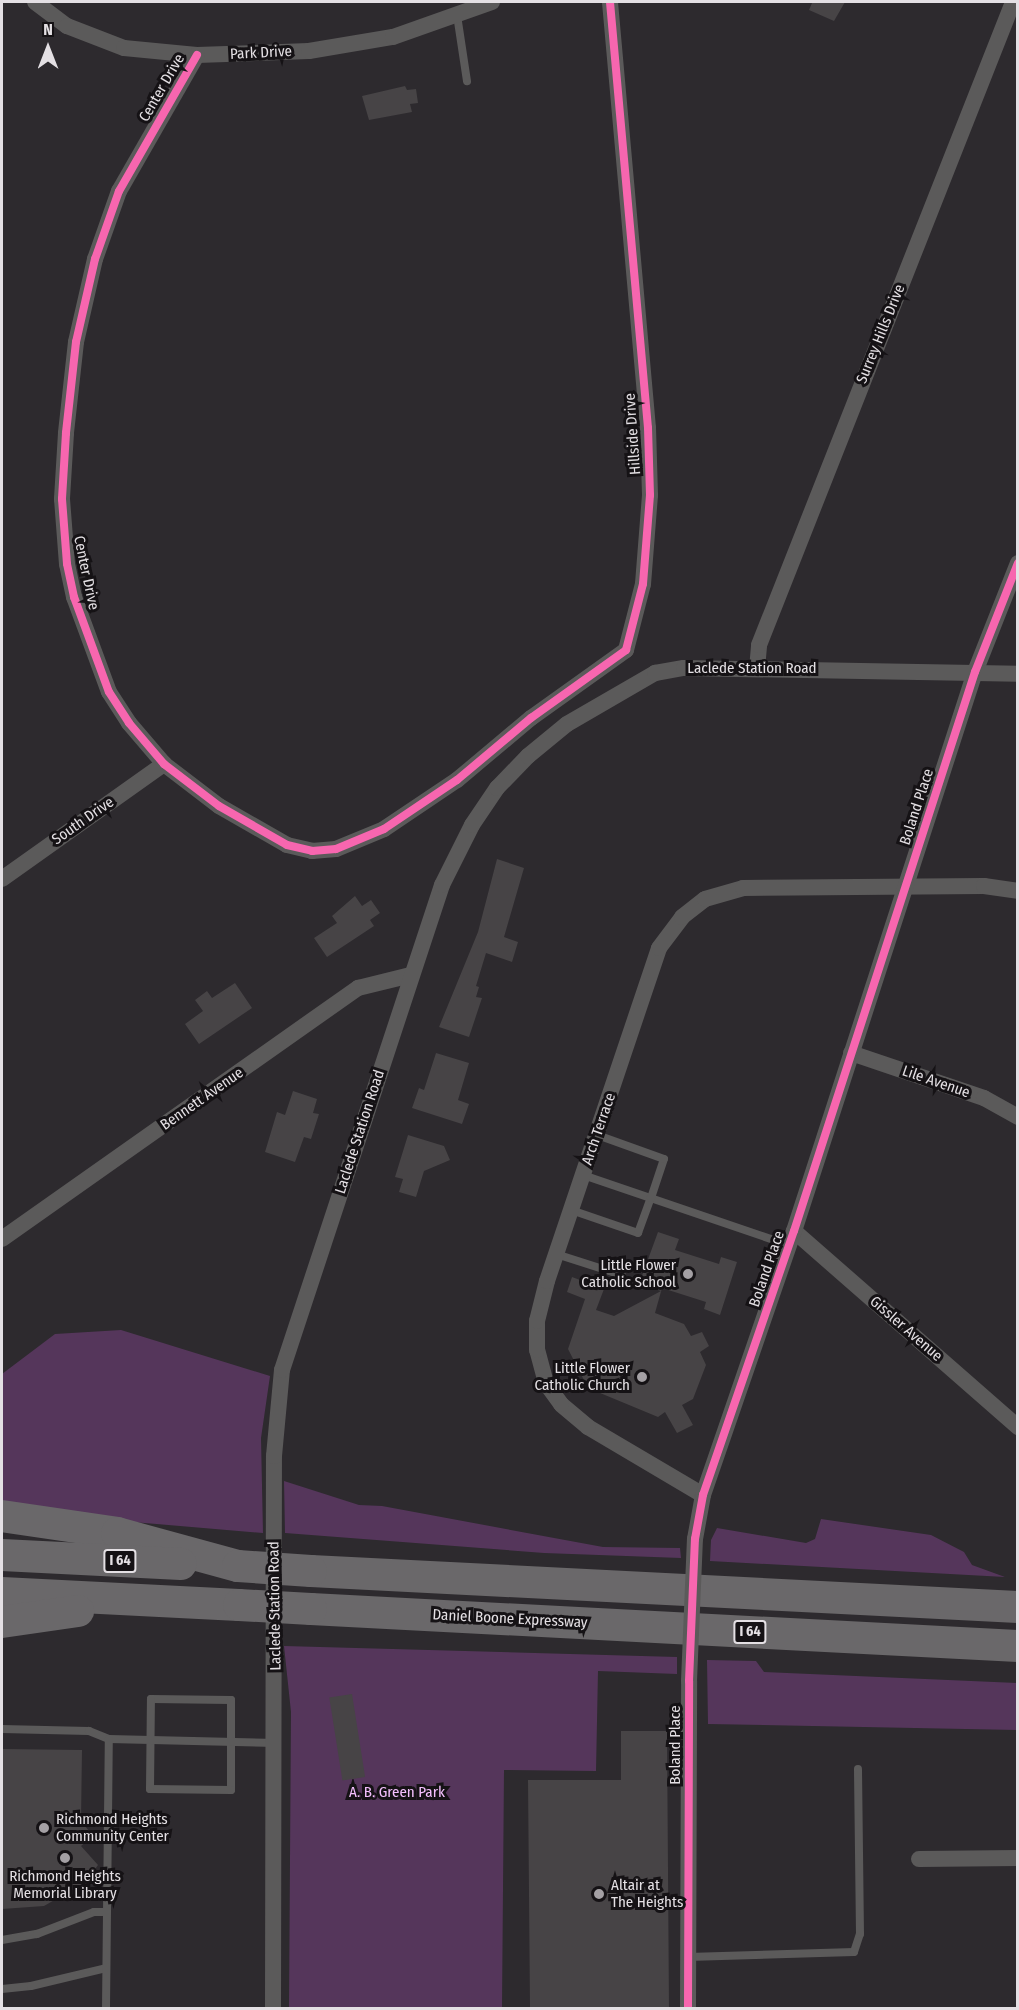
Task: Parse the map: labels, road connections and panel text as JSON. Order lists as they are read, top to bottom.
{
  "streets": {
    "highway": ["I 64", "Daniel Boone Expressway"],
    "street": [
      "Park Drive",
      "Center Drive",
      "Surrey Hills Drive",
      "Hillside Drive",
      "Laclede Station Road",
      "Boland Place",
      "South Drive",
      "Lile Avenue",
      "Bennett Avenue",
      "Arch Terrace",
      "Gissler Avenue"
    ]
  },
  "crossings": [
    ["Park Drive", "Center Drive"],
    ["Center Drive", "Hillside Drive"],
    ["Center Drive", "South Drive"],
    ["Surrey Hills Drive", "Laclede Station Road"],
    ["Laclede Station Road", "Boland Place"],
    ["Laclede Station Road", "Bennett Avenue"],
    ["Boland Place", "Lile Avenue"],
    ["Boland Place", "Arch Terrace"],
    ["Boland Place", "Gissler Avenue"]
  ],
  "parks": ["A. B. Green Park"],
  "places": [
    "Little Flower Catholic School",
    "Little Flower Catholic Church",
    "Richmond Heights Community Center",
    "Richmond Heights Memorial Library",
    "Altair at The Heights"
  ],
  "north": "top"
}
